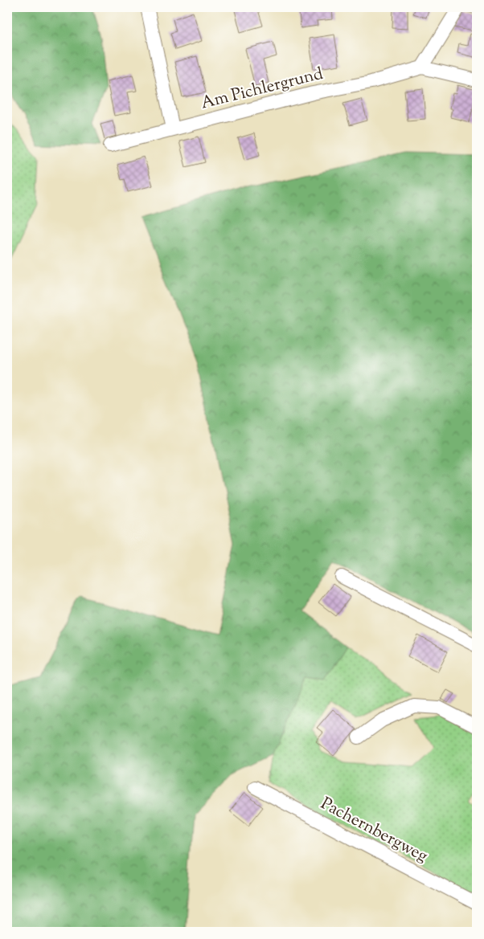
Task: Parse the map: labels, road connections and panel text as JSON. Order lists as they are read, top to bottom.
{
  "streets": {
    "street": ["Am Pichlergrund", "Pachernbergweg"]
  }
}
